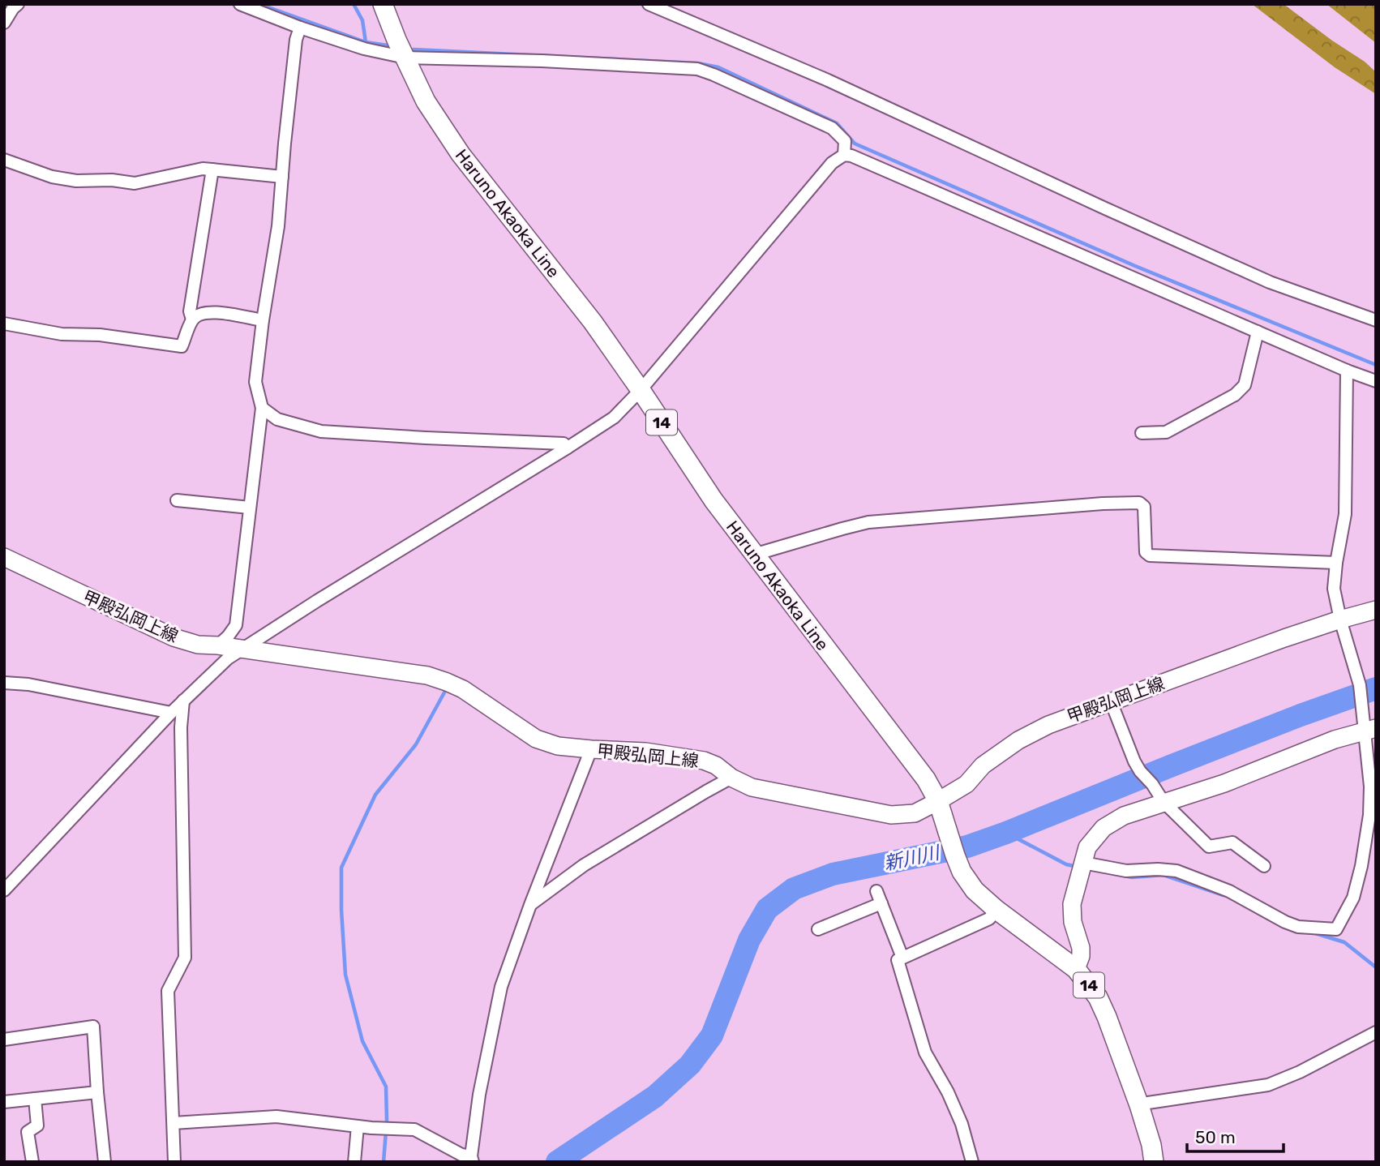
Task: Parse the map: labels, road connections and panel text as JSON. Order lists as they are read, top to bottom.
{
  "streets": {
    "main road": ["Haruno Akaoka Line", "14", "甲殿弘岡上線"]
  },
  "crossings": [
    ["Haruno Akaoka Line", "甲殿弘岡上線"]
  ],
  "water": ["新川川"],
  "scale_bar": "50 m"
}
